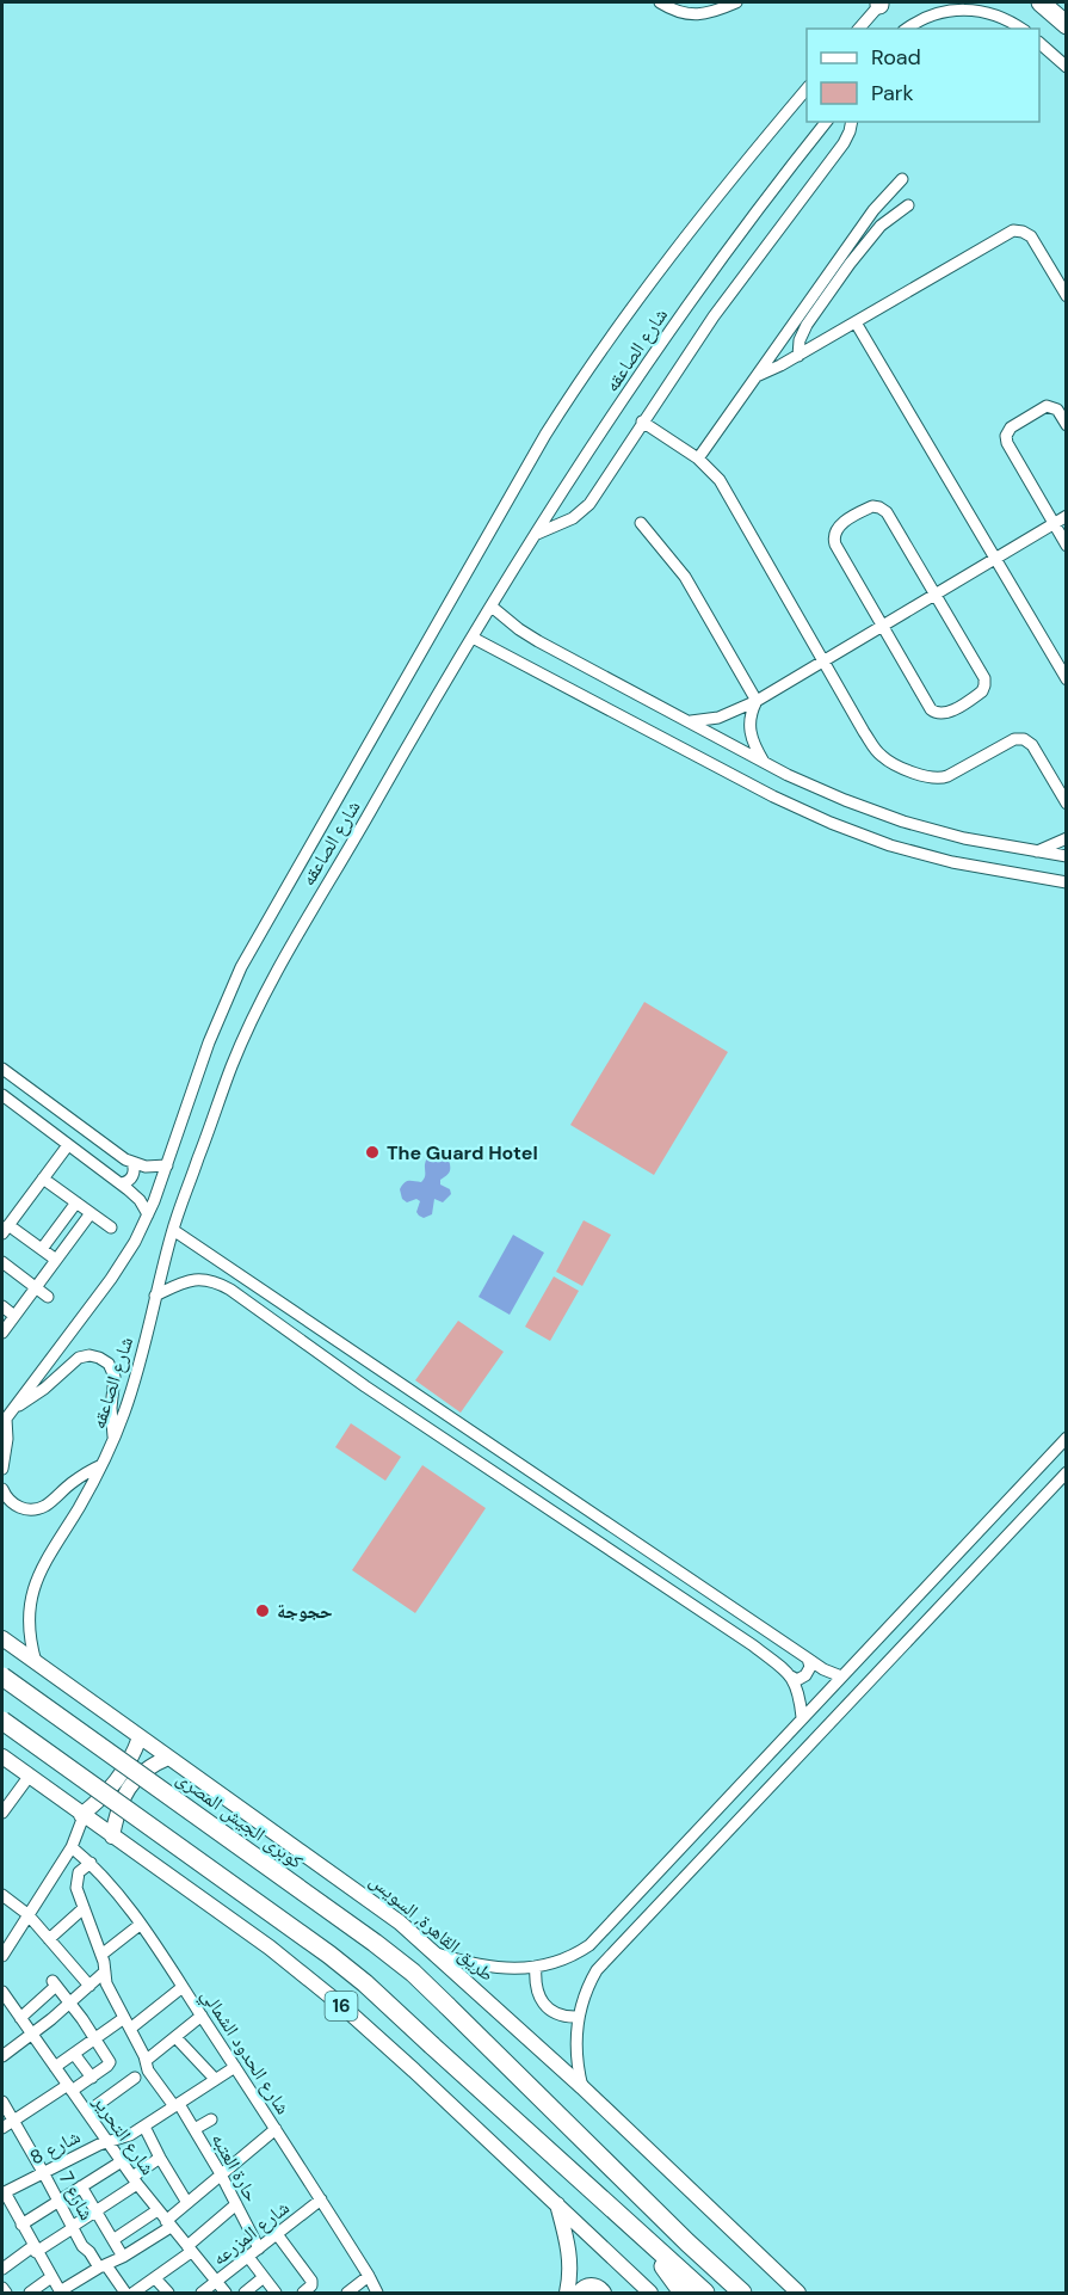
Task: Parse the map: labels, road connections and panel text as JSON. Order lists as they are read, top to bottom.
{
  "streets": {
    "highway": ["كوبرى الجيش المصرى", "16"],
    "main road": ["طريق القاهرة, السويس"],
    "street": [
      "شارع الصاعقه",
      "شارع الحدود الشمالي",
      "شارع التحرير",
      "شارع 8",
      "حارة العتبه",
      "شارع 7",
      "شارع المزرعه"
    ]
  },
  "crossings": [
    ["شارع الصاعقه", "طريق القاهرة, السويس"],
    ["شارع الحدود الشمالي", "شارع 8"],
    ["شارع الحدود الشمالي", "حارة العتبه"],
    ["شارع الحدود الشمالي", "شارع المزرعه"],
    ["شارع التحرير", "شارع 8"],
    ["شارع التحرير", "شارع المزرعه"],
    ["شارع 8", "حارة العتبه"],
    ["شارع 8", "شارع 7"],
    ["حارة العتبه", "شارع المزرعه"]
  ],
  "places": ["The Guard Hotel", "حجوجة"],
  "legend": ["Road", "Park"]
}
